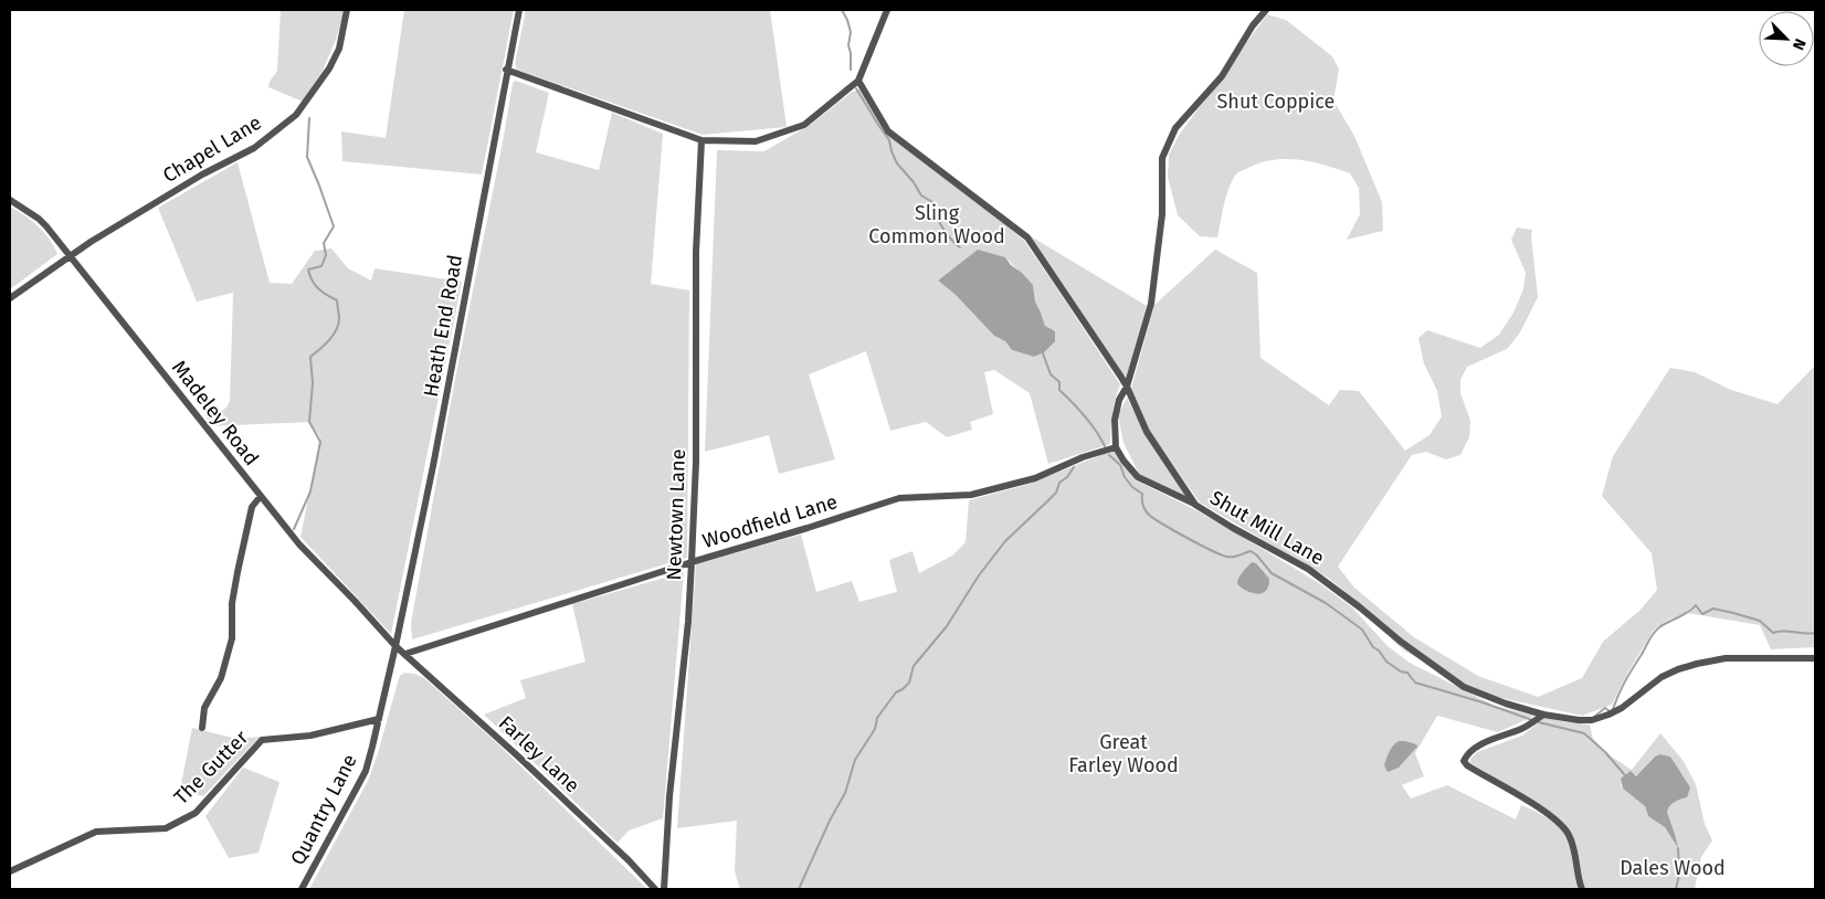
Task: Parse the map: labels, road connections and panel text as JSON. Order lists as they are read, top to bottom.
{
  "streets": {
    "street": [
      "Chapel Lane",
      "Heath End Road",
      "Madeley Road",
      "Newtown Lane",
      "Woodfield Lane",
      "Shut Mill Lane",
      "Farley Lane",
      "The Gutter",
      "Quantry Lane"
    ]
  },
  "crossings": [
    ["Chapel Lane", "Madeley Road"],
    ["Heath End Road", "Madeley Road"],
    ["Heath End Road", "Farley Lane"],
    ["Heath End Road", "Quantry Lane"],
    ["Madeley Road", "Farley Lane"],
    ["Madeley Road", "The Gutter"],
    ["Madeley Road", "Quantry Lane"],
    ["Newtown Lane", "Woodfield Lane"],
    ["Woodfield Lane", "Farley Lane"],
    ["Farley Lane", "Quantry Lane"],
    ["The Gutter", "Quantry Lane"]
  ],
  "parks": [
    "Shut Coppice",
    "Sling Common Wood",
    "Great Farley Wood",
    "Dales Wood"
  ],
  "north": "bottom right"
}
